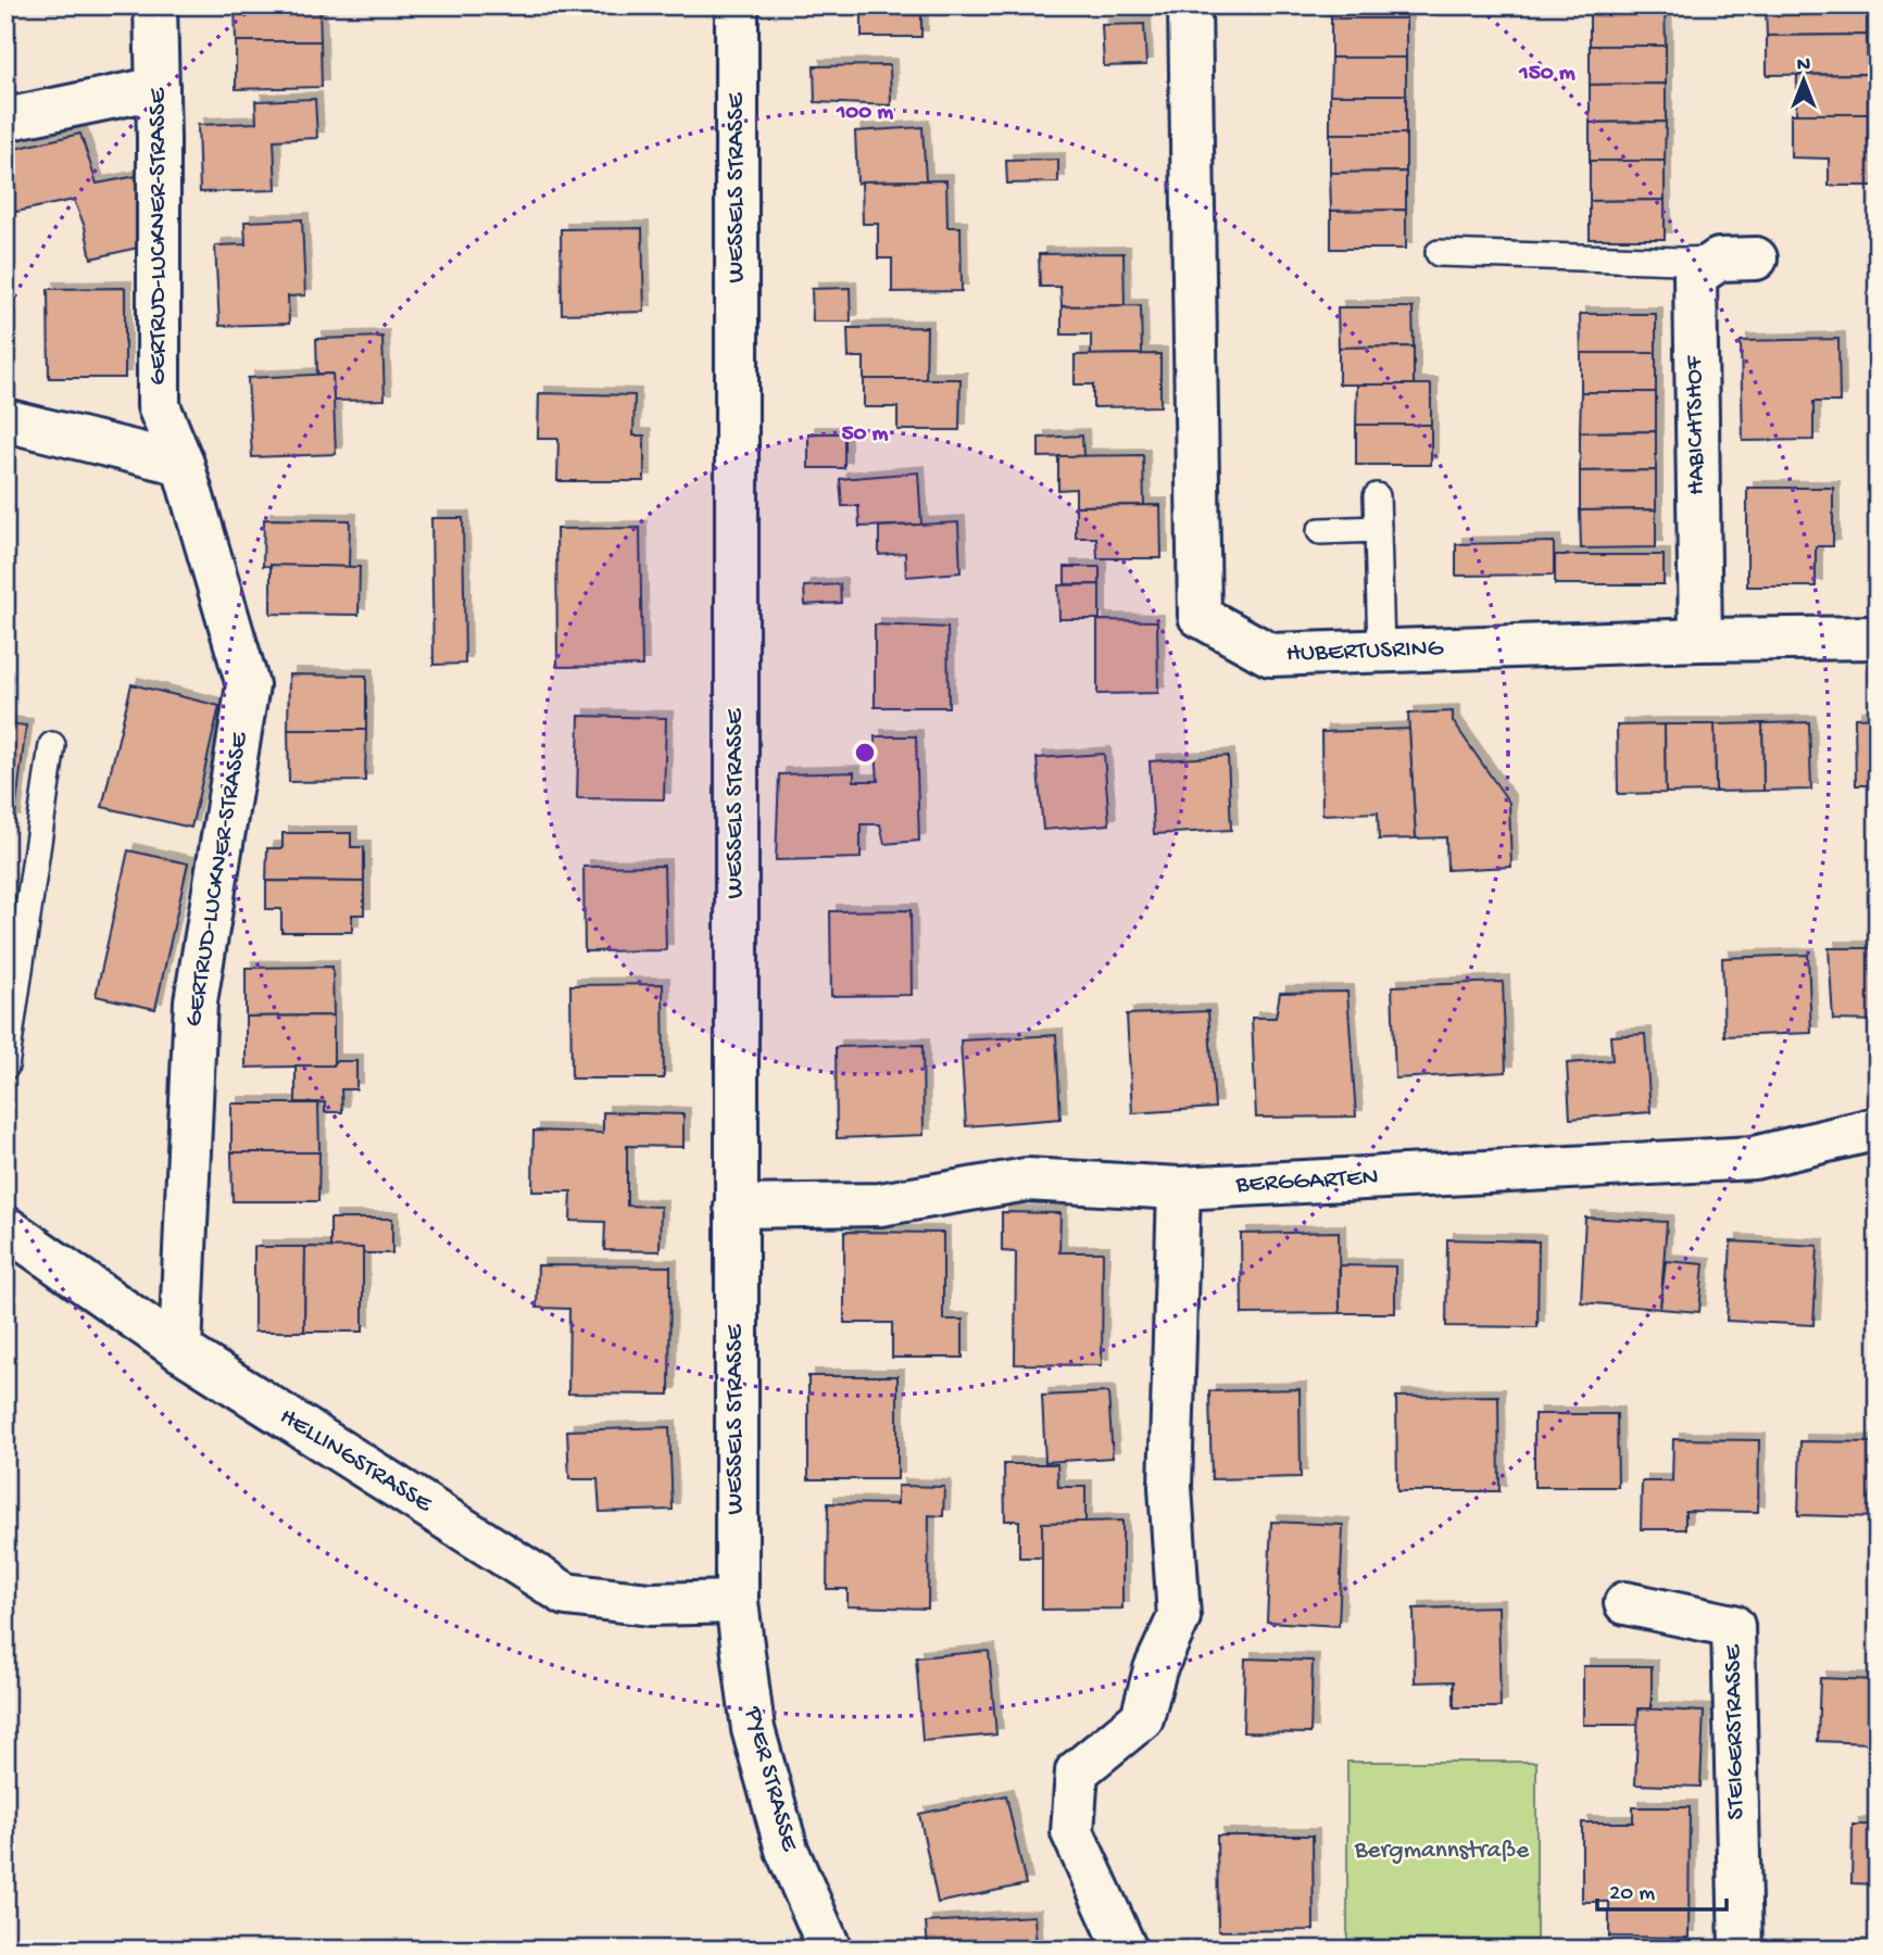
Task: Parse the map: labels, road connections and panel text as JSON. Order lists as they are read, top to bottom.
{
  "streets": {
    "street": [
      "WESSELS STRASSE",
      "GERTRUD-LUCKNER-STRASSE",
      "HABICHTSHOF",
      "HUBERTUSRING",
      "BERGGARTEN",
      "HELLINGSTRASSE",
      "STEIGERSTRASSE",
      "PYER STRASSE"
    ]
  },
  "crossings": [
    ["WESSELS STRASSE", "BERGGARTEN"],
    ["WESSELS STRASSE", "HELLINGSTRASSE"],
    ["WESSELS STRASSE", "PYER STRASSE"],
    ["GERTRUD-LUCKNER-STRASSE", "HELLINGSTRASSE"],
    ["HABICHTSHOF", "HUBERTUSRING"],
    ["HELLINGSTRASSE", "PYER STRASSE"]
  ],
  "parks": ["Bergmannstraße"],
  "scale_bar": "20 m",
  "north": "top",
  "rings": ["150 m", "100 m", "50 m"]
}
